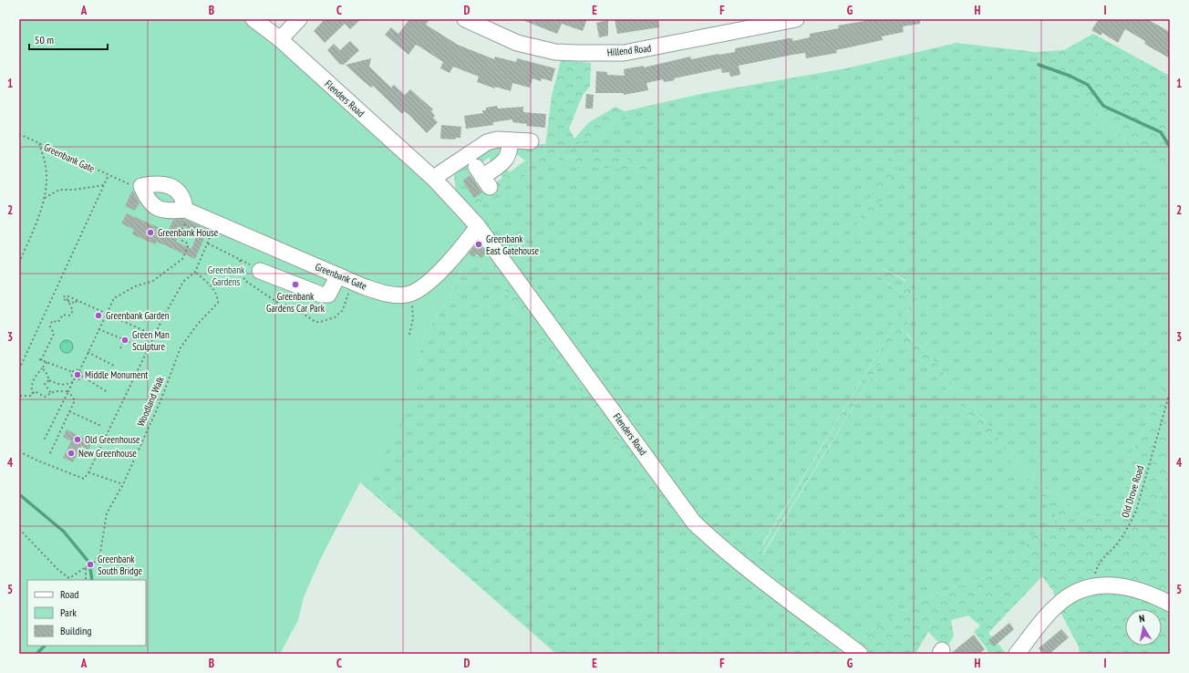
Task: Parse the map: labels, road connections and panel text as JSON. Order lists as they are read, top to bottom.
{
  "streets": {
    "street": ["Hillend Road", "Flenders Road", "Greenbank Gate"],
    "path": ["Woodland Walk", "Old Drove Road"]
  },
  "crossings": [
    ["Flenders Road", "Greenbank Gate"]
  ],
  "parks": ["Greenbank Gardens"],
  "places": [
    "Greenbank House",
    "Greenbank East Gatehouse",
    "Greenbank Gardens Car Park",
    "Greenbank Garden",
    "Green Man Sculpture",
    "Middle Monument",
    "Old Greenhouse",
    "New Greenhouse",
    "Greenbank South Bridge"
  ],
  "legend": ["Road", "Park", "Building"],
  "scale_bar": "50 m",
  "north": "top",
  "grid": {
    "columns": [
      "A",
      "B",
      "C",
      "D",
      "E",
      "F",
      "G",
      "H",
      "I"
    ],
    "rows": [
      "1",
      "2",
      "3",
      "4",
      "5"
    ]
  }
}
